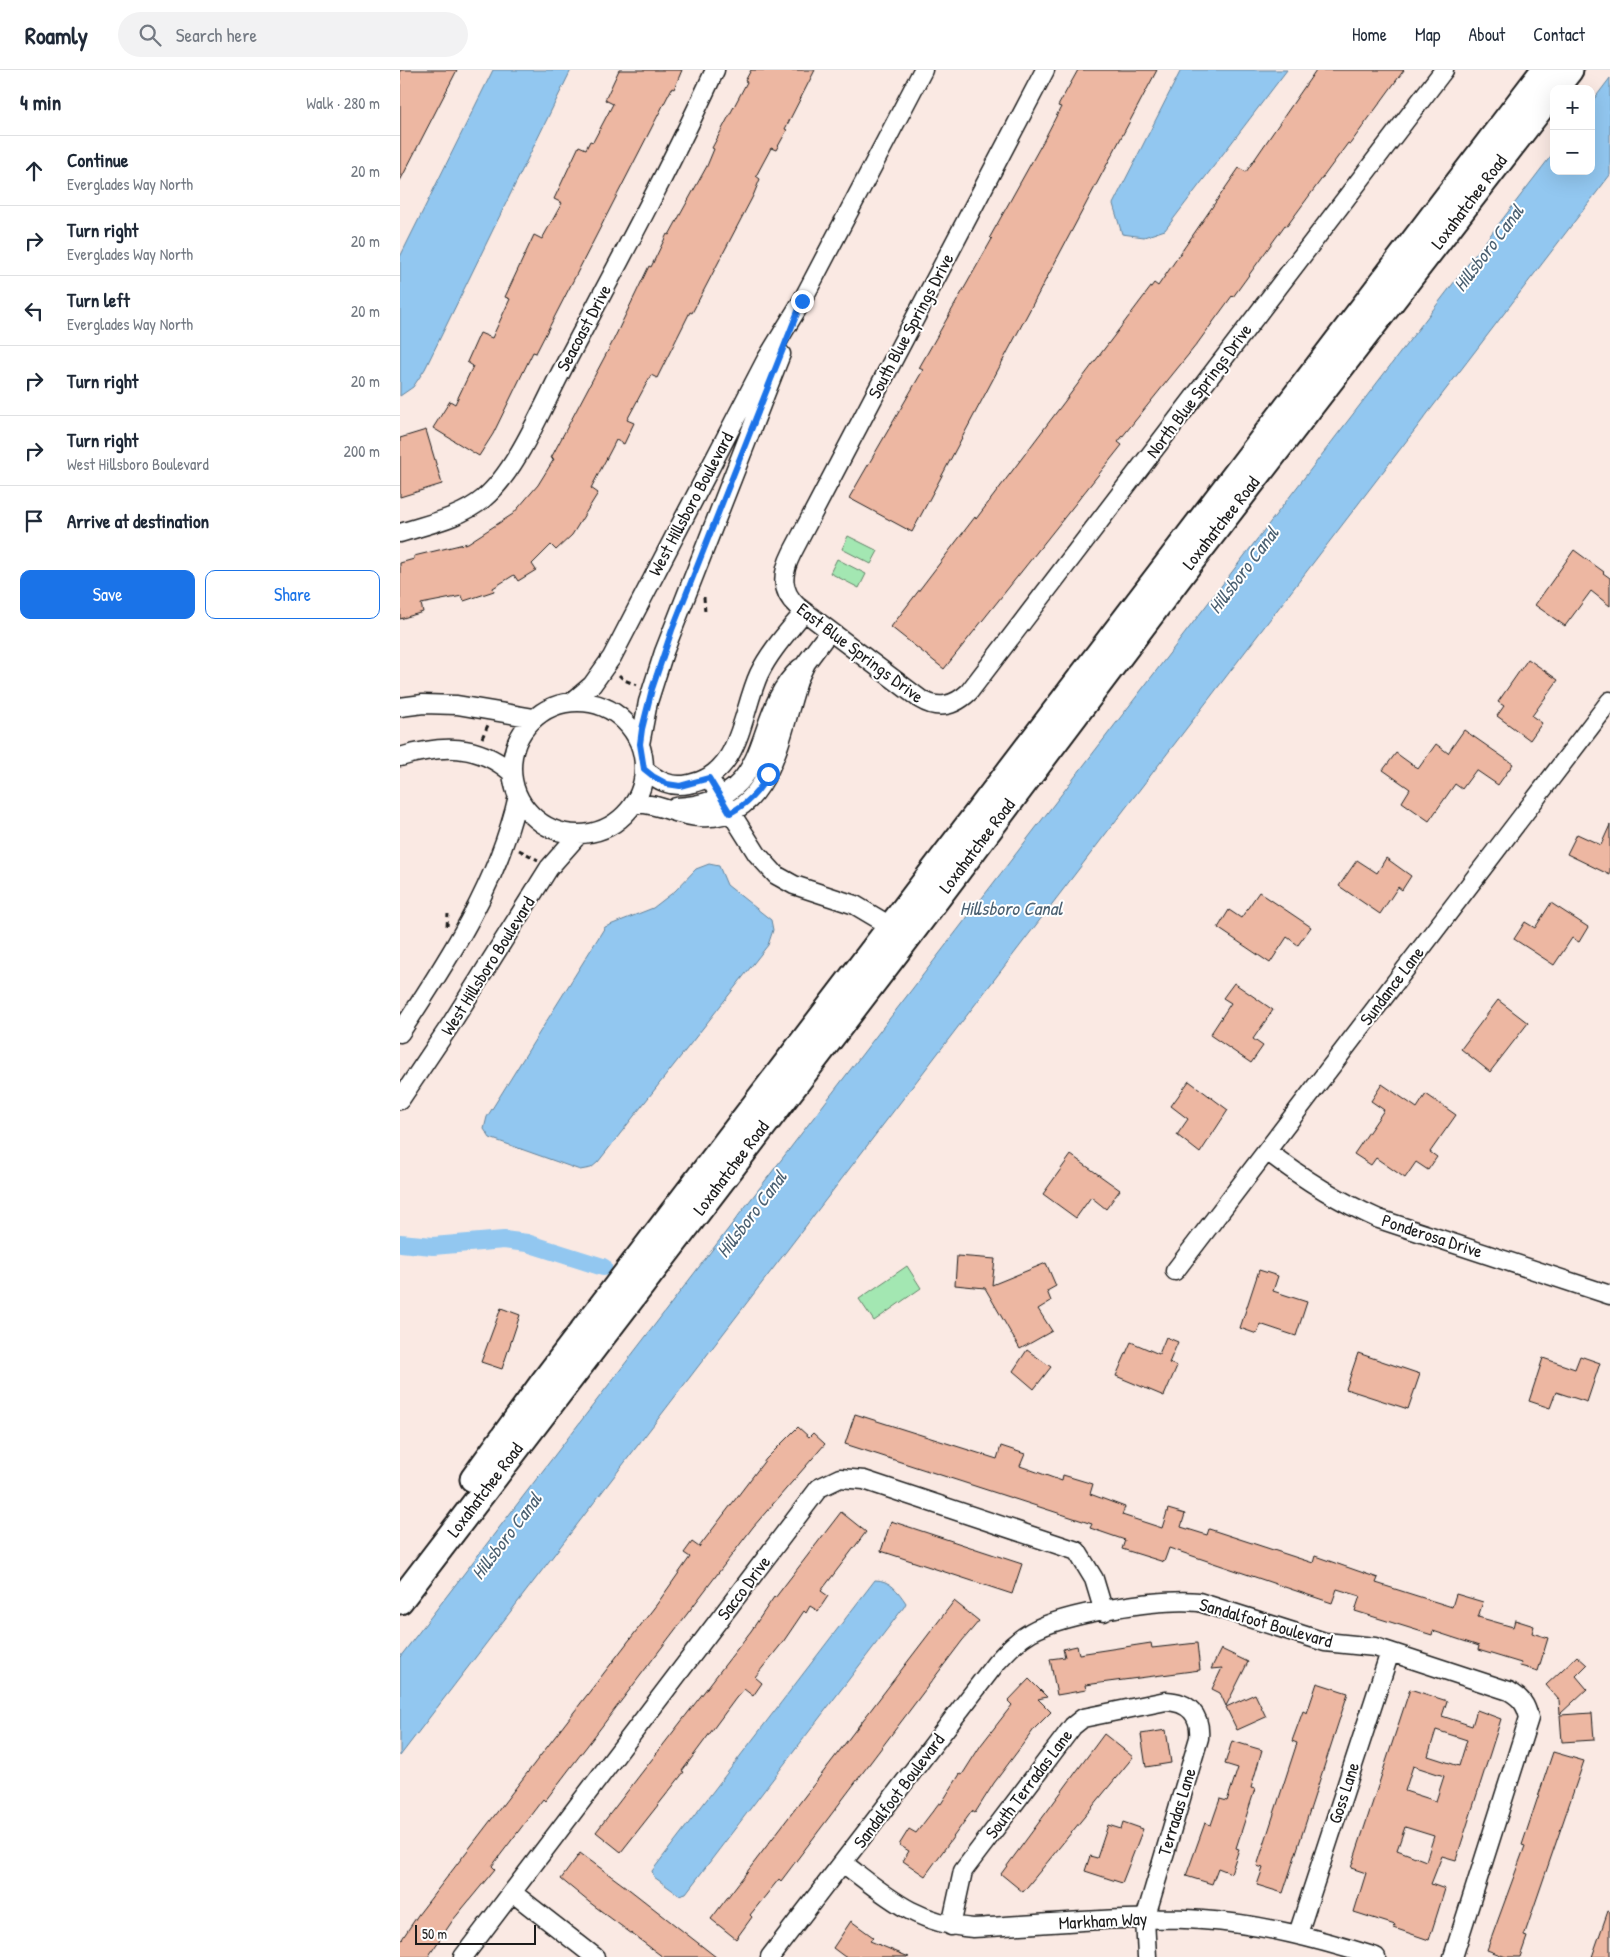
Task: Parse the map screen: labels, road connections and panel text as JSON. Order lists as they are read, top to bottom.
{
  "streets": {
    "main road": ["Loxahatchee Road"],
    "street": [
      "South Blue Springs Drive",
      "Seacoast Drive",
      "North Blue Springs Drive",
      "West Hillsboro Boulevard",
      "East Blue Springs Drive",
      "Sundance Lane",
      "Ponderosa Drive",
      "Sacco Drive",
      "Sandalfoot Boulevard",
      "South Terradas Lane",
      "Goss Lane",
      "Terradas Lane",
      "Markham Way"
    ]
  },
  "crossings": [
    ["South Blue Springs Drive", "East Blue Springs Drive"],
    ["North Blue Springs Drive", "East Blue Springs Drive"],
    ["Sundance Lane", "Ponderosa Drive"],
    ["Sacco Drive", "Sandalfoot Boulevard"],
    ["Sandalfoot Boulevard", "Goss Lane"],
    ["Sandalfoot Boulevard", "Markham Way"],
    ["South Terradas Lane", "Terradas Lane"],
    ["South Terradas Lane", "Markham Way"],
    ["Goss Lane", "Markham Way"],
    ["Terradas Lane", "Markham Way"]
  ],
  "water": ["Hillsboro Canal"],
  "scale_bar": "50 m",
  "page": {
    "header": "Roamly",
    "search": "Search here",
    "nav": [
      "Home",
      "Map",
      "About",
      "Contact"
    ],
    "heading": ["4 min", "Walk · 280 m"],
    "map_buttons": ["+", "−"],
    "list": [
      ["Continue", "Everglades Way North", "20 m"],
      ["Turn right", "Everglades Way North", "20 m"],
      ["Turn left", "Everglades Way North", "20 m"],
      ["Turn right", "20 m"],
      ["Turn right", "West Hillsboro Boulevard", "200 m"],
      "Arrive at destination"
    ],
    "buttons": ["Save", "Share"],
    "scale": "50 m"
  }
}
